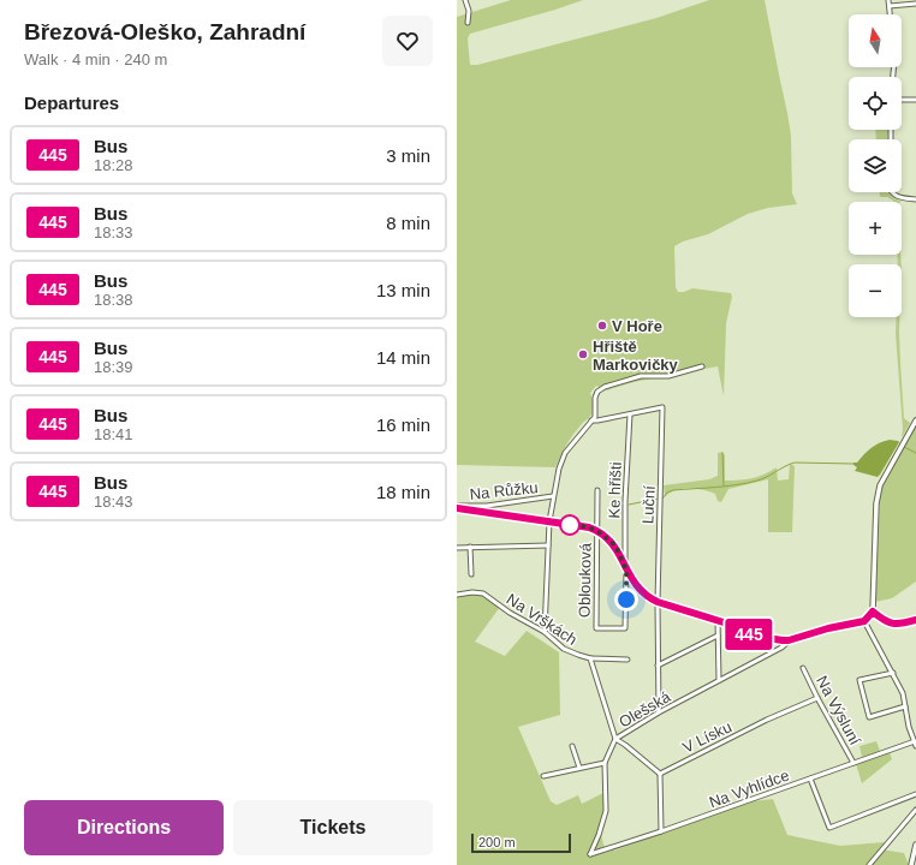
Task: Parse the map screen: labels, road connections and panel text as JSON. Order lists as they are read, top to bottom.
{
  "streets": {
    "street": [
      "Na Růžku",
      "Ke hřišti",
      "Luční",
      "Oblouková",
      "Na Vrškách",
      "Olešská",
      "Na Výsluní",
      "V Lísku",
      "Na Vyhlídce"
    ]
  },
  "crossings": [
    ["Ke hřišti", "Luční"],
    ["Ke hřišti", "Oblouková"],
    ["Luční", "Olešská"],
    ["Na Vrškách", "Olešská"],
    ["Olešská", "Na Vyhlídce"],
    ["Na Výsluní", "V Lísku"],
    ["Na Výsluní", "Na Vyhlídce"]
  ],
  "places": ["V Hoře", "Hřiště Markovičky"],
  "lines": ["bus line 445"],
  "scale_bar": "200 m",
  "north": "top",
  "page": {
    "heading": [
      ["Březová-Oleško, Zahradní", "Walk · 4 min · 240 m"],
      "Departures"
    ],
    "on_map": "445",
    "map_buttons": ["+", "−"],
    "list": [
      {
        "mark": "445",
        "name": "Bus",
        "note": "18:28",
        "value": "3 min"
      },
      {
        "mark": "445",
        "name": "Bus",
        "note": "18:33",
        "value": "8 min"
      },
      {
        "mark": "445",
        "name": "Bus",
        "note": "18:38",
        "value": "13 min"
      },
      {
        "mark": "445",
        "name": "Bus",
        "note": "18:39",
        "value": "14 min"
      },
      {
        "mark": "445",
        "name": "Bus",
        "note": "18:41",
        "value": "16 min"
      },
      {
        "mark": "445",
        "name": "Bus",
        "note": "18:43",
        "value": "18 min"
      }
    ],
    "buttons": ["Directions", "Tickets"],
    "scale": "200 m"
  }
}
